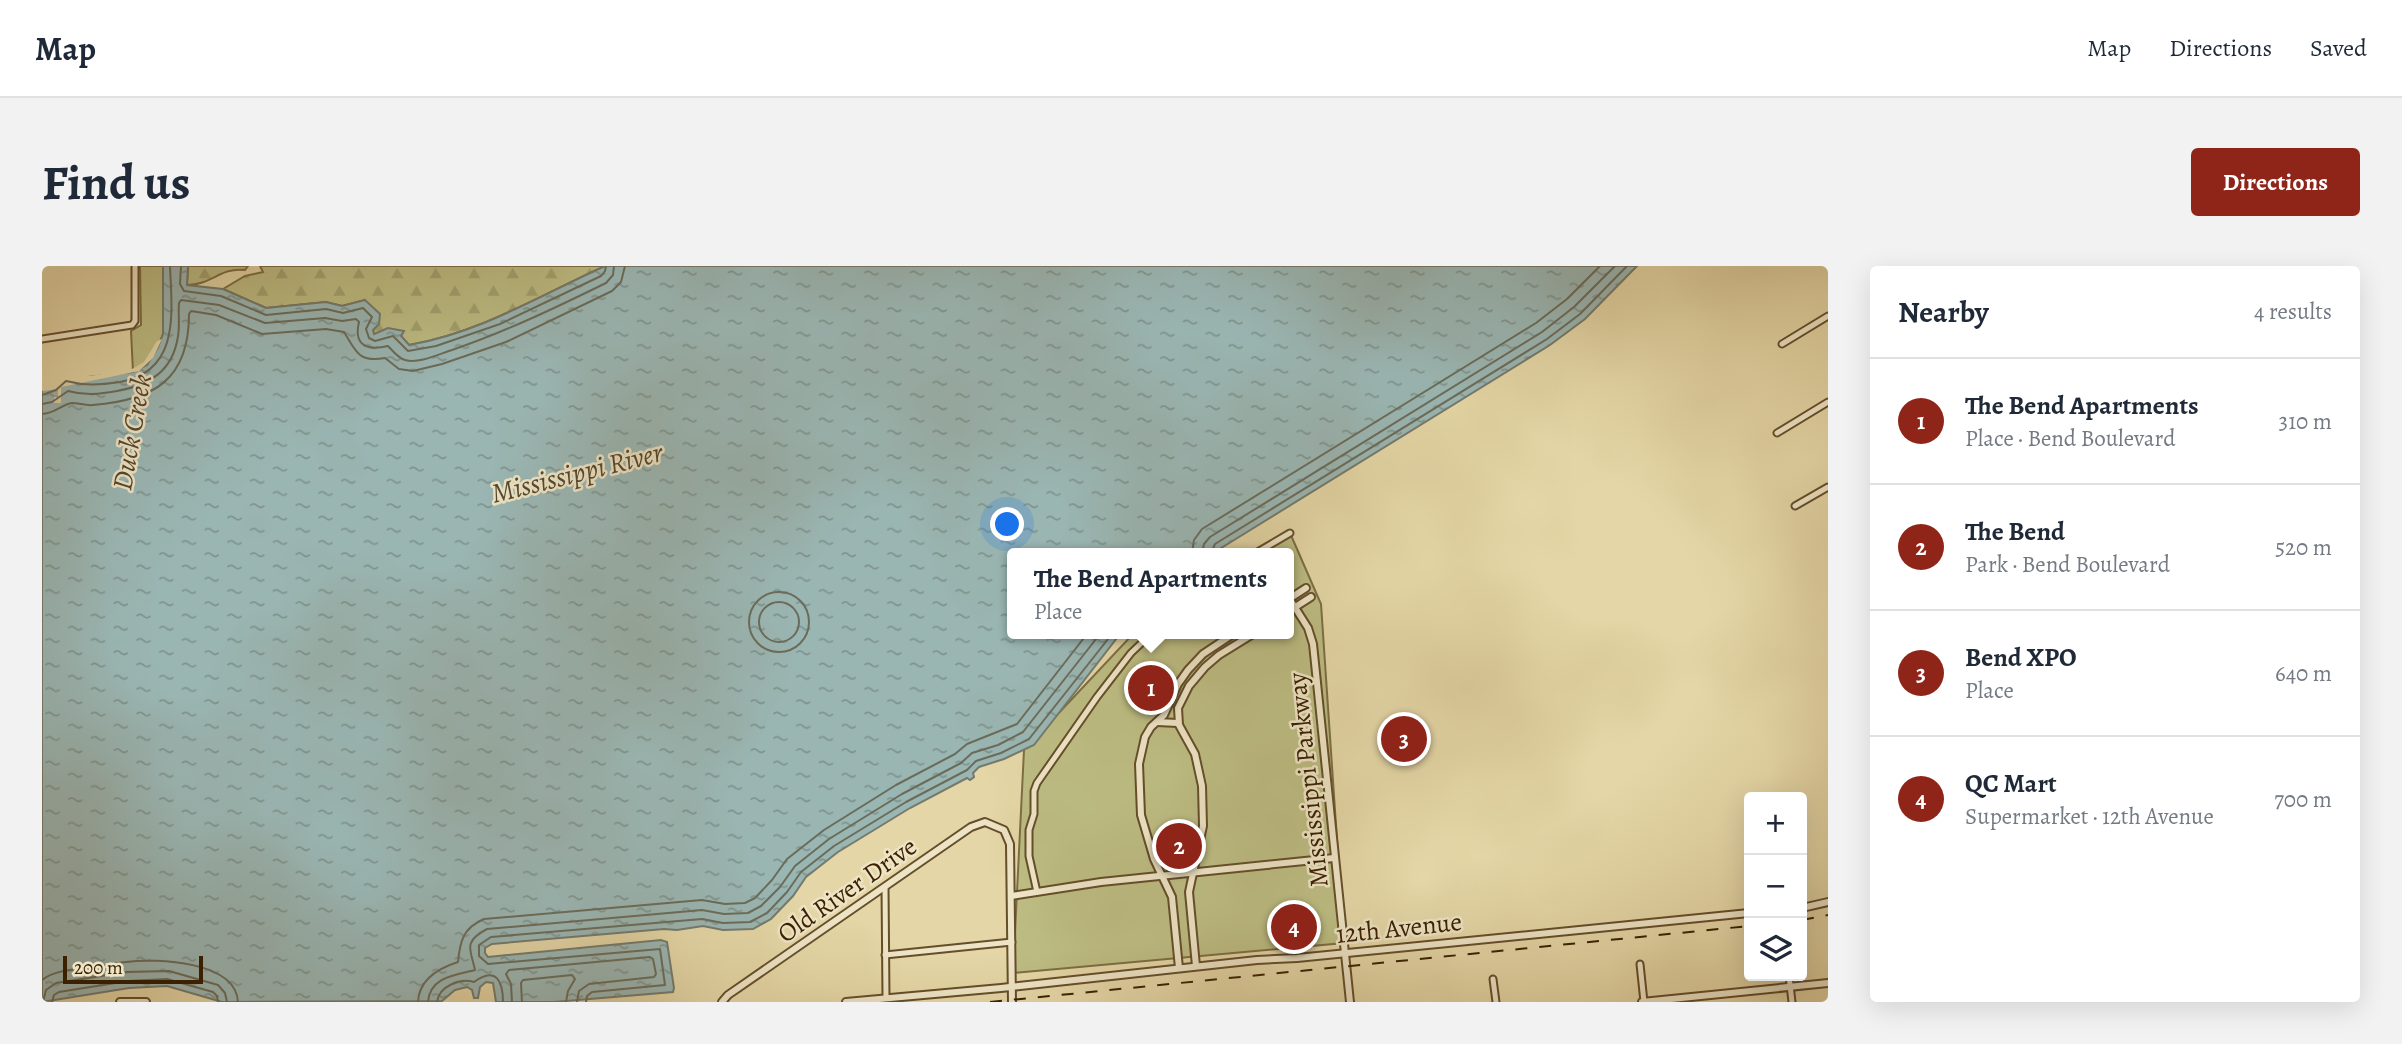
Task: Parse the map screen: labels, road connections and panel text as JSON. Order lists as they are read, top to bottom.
{
  "streets": {
    "street": ["Mississippi Parkway", "Old River Drive", "12th Avenue"]
  },
  "crossings": [
    ["Mississippi Parkway", "12th Avenue"]
  ],
  "water": ["Duck Creek", "Mississippi River"],
  "scale_bar": "200 m",
  "page": {
    "header": "Map",
    "nav": ["Map", "Directions", "Saved"],
    "buttons": "Directions",
    "title": "Find us",
    "heading": ["Nearby", "4 results"],
    "list": [
      {
        "mark": "1",
        "name": "The Bend Apartments",
        "note": "Place · Bend Boulevard",
        "value": "310 m"
      },
      {
        "mark": "2",
        "name": "The Bend",
        "note": "Park · Bend Boulevard",
        "value": "520 m"
      },
      {
        "mark": "3",
        "name": "Bend XPO",
        "note": "Place",
        "value": "640 m"
      },
      {
        "mark": "4",
        "name": "QC Mart",
        "note": "Supermarket · 12th Avenue",
        "value": "700 m"
      }
    ],
    "popup": ["The Bend Apartments", "Place"],
    "pins": [
      "1",
      "3",
      "2",
      "4"
    ],
    "map_buttons": ["+", "−"],
    "scale": "200 m"
  }
}
